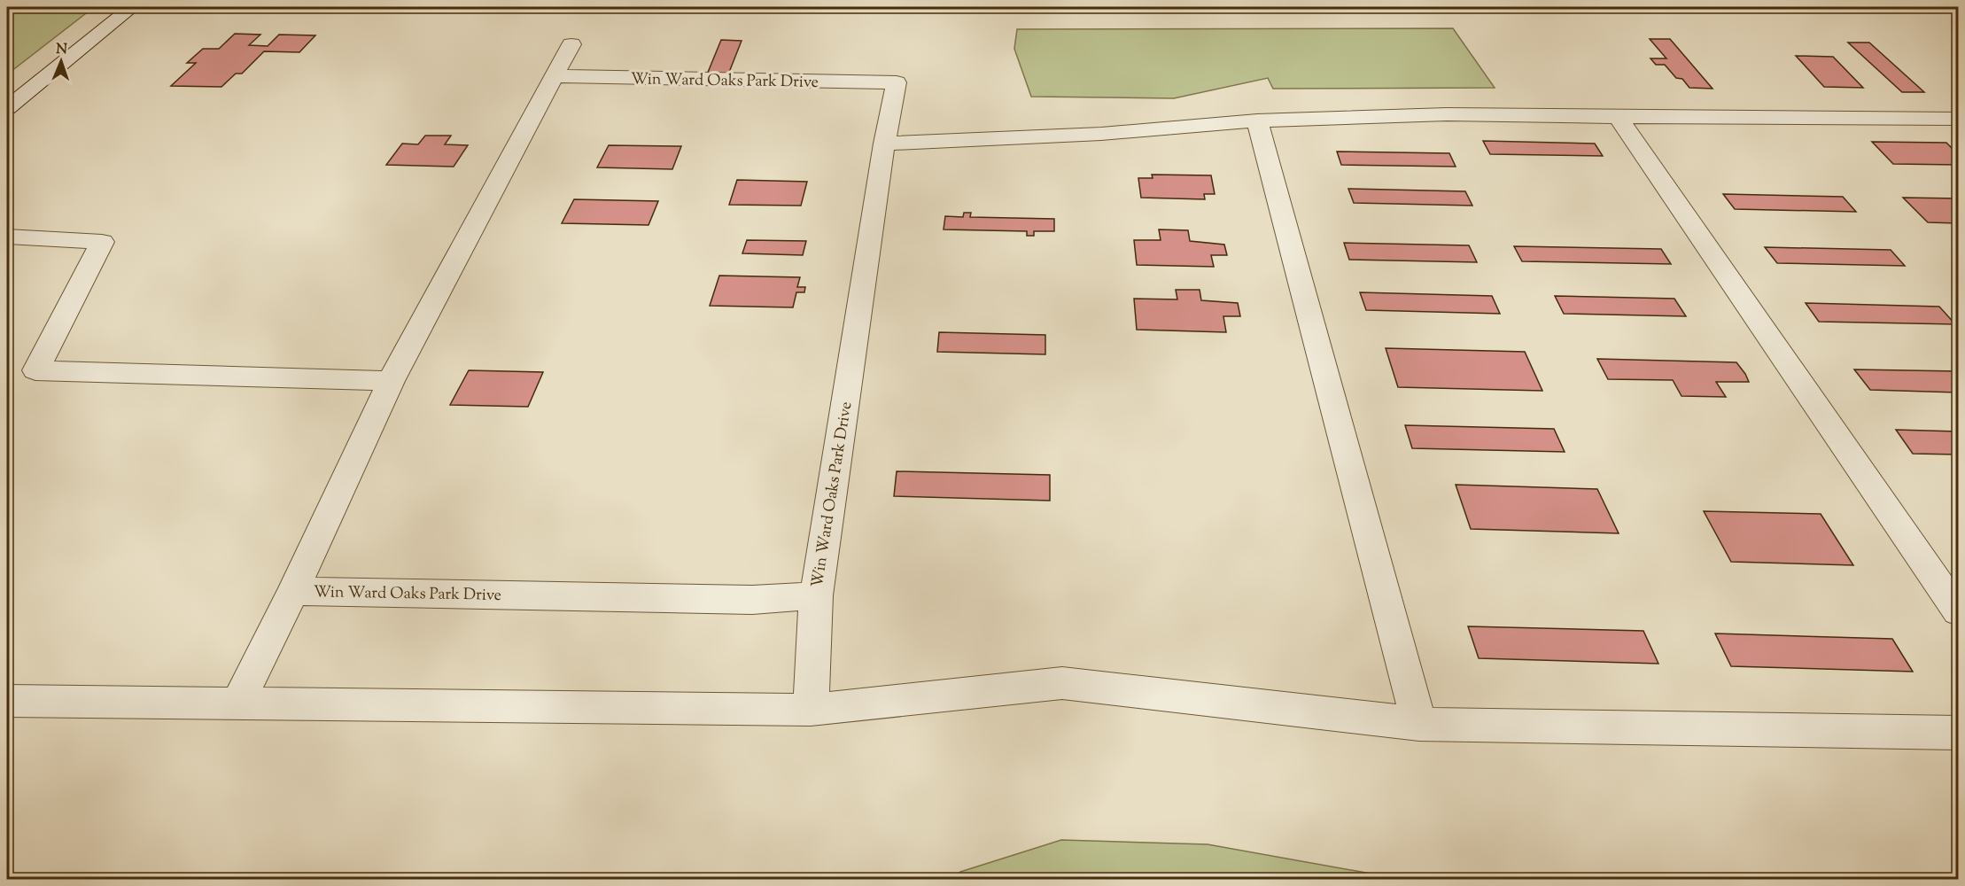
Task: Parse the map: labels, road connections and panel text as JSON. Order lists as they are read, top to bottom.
{
  "streets": {
    "street": ["Win Ward Oaks Park Drive"]
  },
  "north": "top"
}
